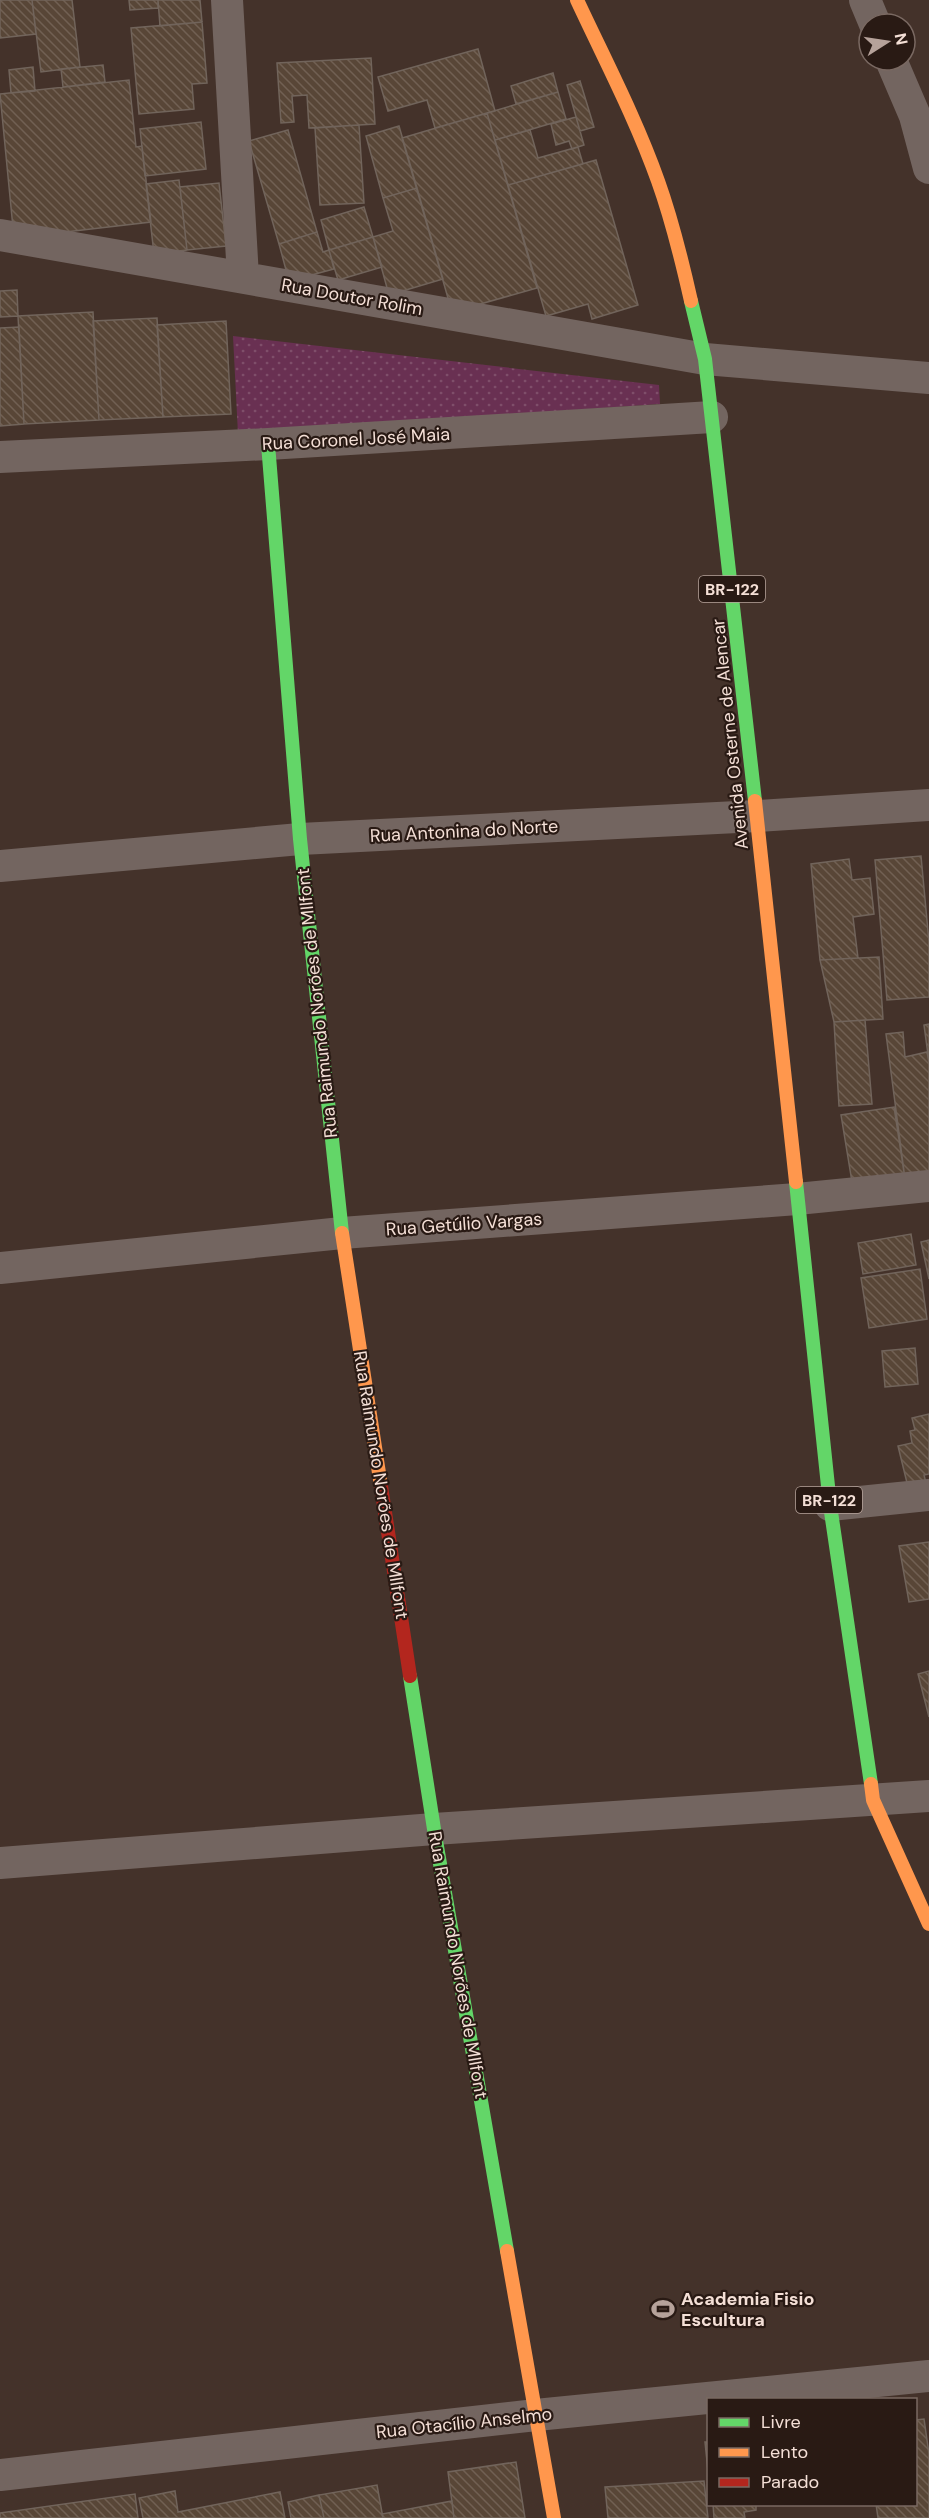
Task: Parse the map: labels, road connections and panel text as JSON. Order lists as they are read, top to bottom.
{
  "streets": {
    "main road": ["BR-122", "Avenida Osterne de Alencar", "Rua Raimundo Norões de MIlfont"],
    "street": [
      "Rua Doutor Rolim",
      "Rua Coronel José Maia",
      "Rua Antonina do Norte",
      "Rua Getúlio Vargas",
      "Rua Otacílio Anselmo"
    ]
  },
  "crossings": [
    ["Rua Doutor Rolim", "Avenida Osterne de Alencar"],
    ["Rua Coronel José Maia", "Avenida Osterne de Alencar"],
    ["Rua Coronel José Maia", "Rua Raimundo Norões de MIlfont"],
    ["BR-122", "Avenida Osterne de Alencar"],
    ["BR-122", "Rua Getúlio Vargas"],
    ["Avenida Osterne de Alencar", "Rua Antonina do Norte"],
    ["Avenida Osterne de Alencar", "Rua Getúlio Vargas"],
    ["Rua Antonina do Norte", "Rua Raimundo Norões de MIlfont"],
    ["Rua Raimundo Norões de MIlfont", "Rua Getúlio Vargas"],
    ["Rua Raimundo Norões de MIlfont", "Rua Otacílio Anselmo"]
  ],
  "places": {
    "sports": ["Academia Fisio Escultura"]
  },
  "legend": ["Livre", "Lento", "Parado"],
  "north": "right"
}
